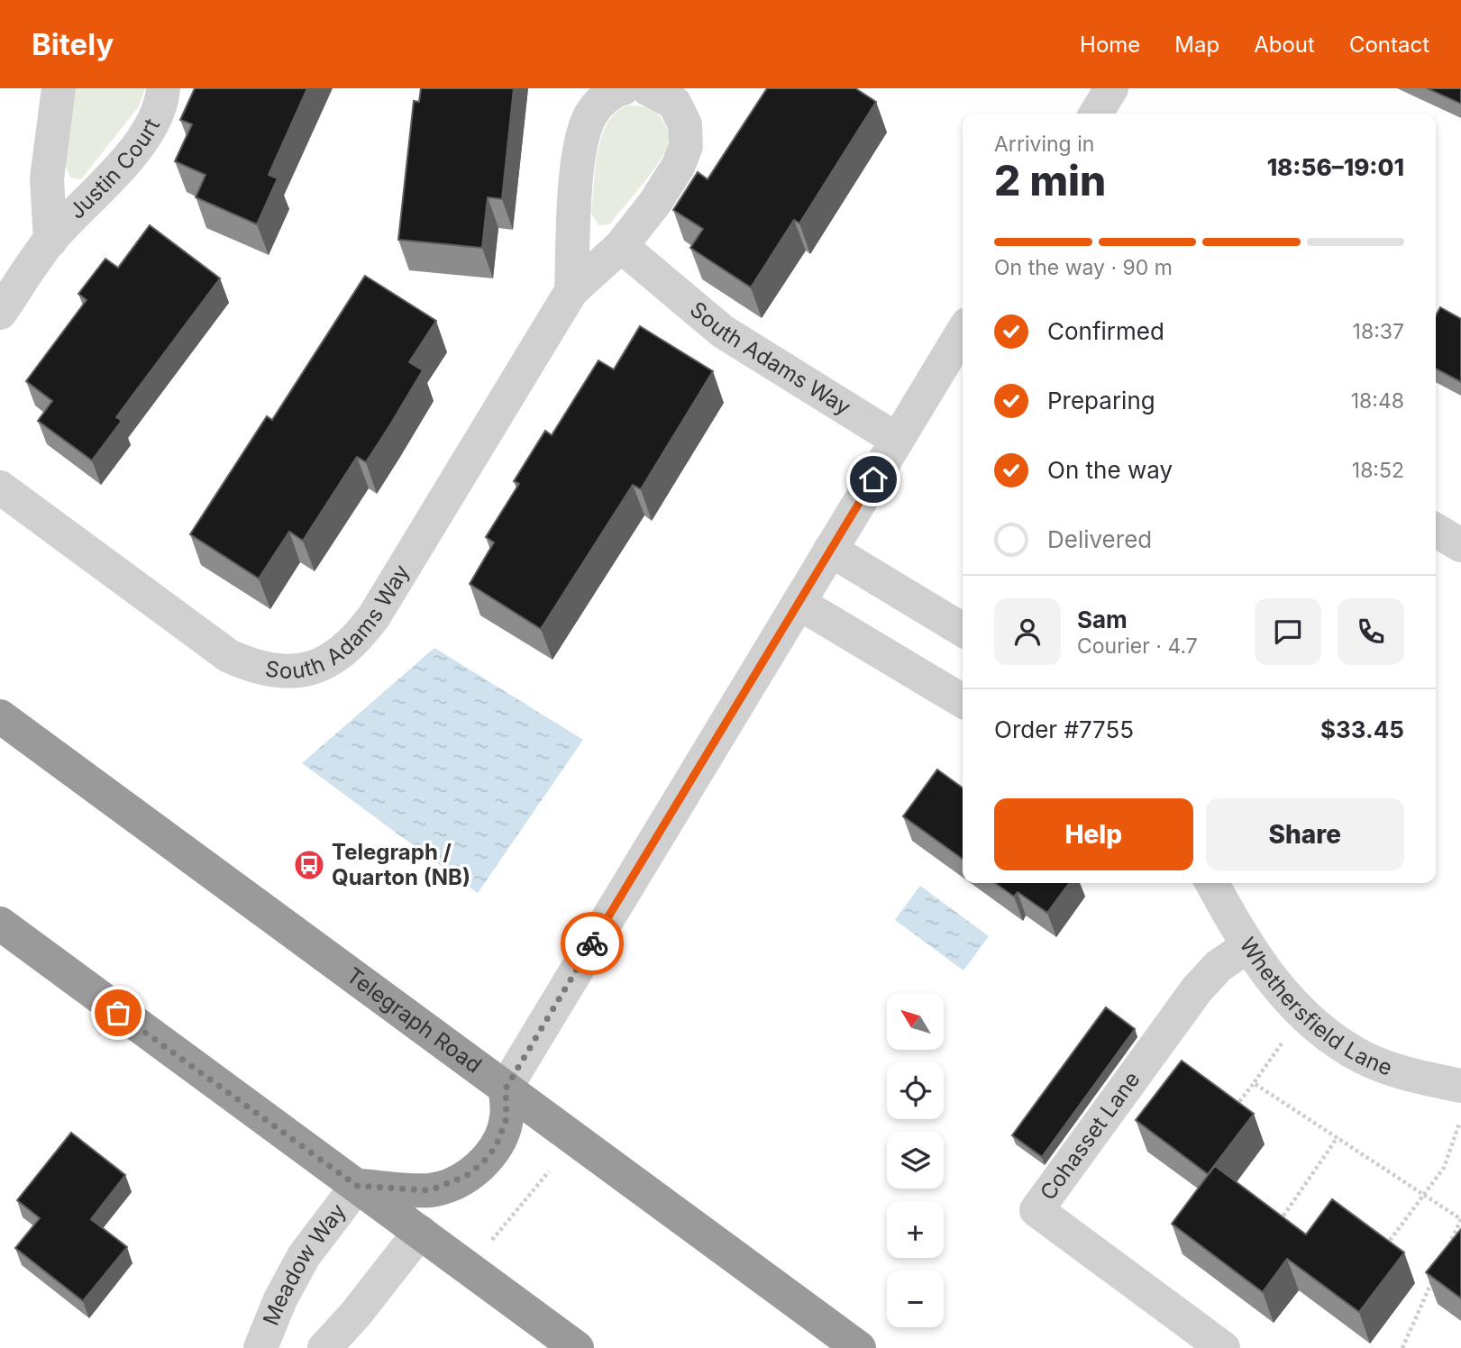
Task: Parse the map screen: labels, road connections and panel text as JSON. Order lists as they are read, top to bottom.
{
  "streets": {
    "highway": ["Telegraph Road"],
    "street": [
      "Justin Court",
      "South Adams Way",
      "Whethersfield Lane",
      "Cohasset Lane",
      "Meadow Way"
    ]
  },
  "crossings": [
    ["Whethersfield Lane", "Cohasset Lane"]
  ],
  "places": {
    "bus stop": ["Telegraph / Quarton (NB)"]
  },
  "north": "top left",
  "page": {
    "header": "Bitely",
    "nav": [
      "Home",
      "Map",
      "About",
      "Contact"
    ],
    "heading": ["2 min", "Arriving in", "18:56–19:01"],
    "panel": [
      "Sam",
      "Courier · 4.7",
      "Order #7755",
      "$33.45"
    ],
    "bar": "On the way · 90 m",
    "list": [
      ["Confirmed", "18:37"],
      ["Preparing", "18:48"],
      ["On the way", "18:52"],
      "Delivered"
    ],
    "buttons": ["Help", "Share"],
    "map_buttons": ["+", "−"]
  }
}
